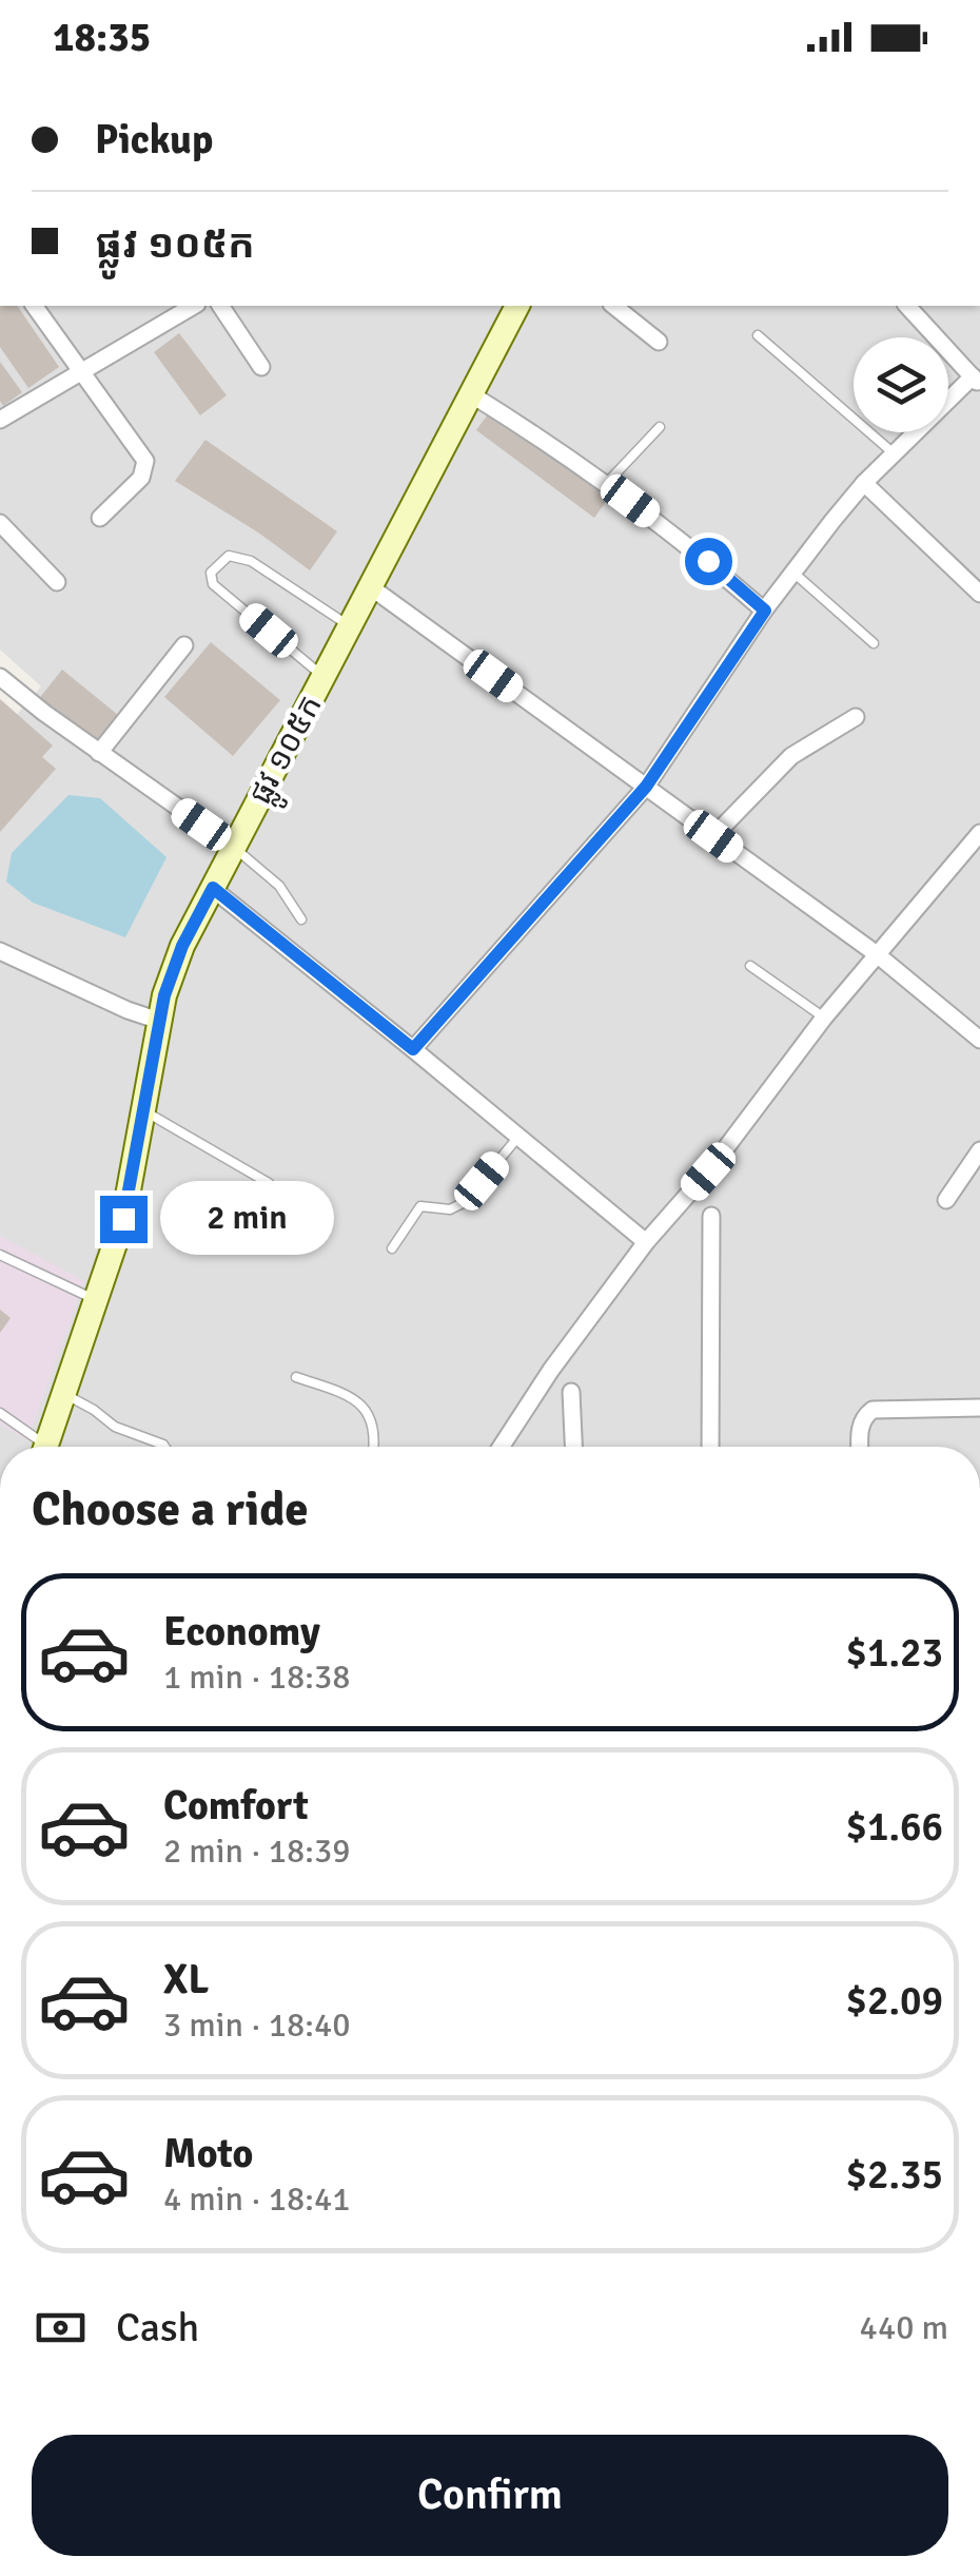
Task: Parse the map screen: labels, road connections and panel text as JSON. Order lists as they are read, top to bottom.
{
  "streets": {
    "main road": ["ផ្លូវ ១០៥ក"]
  },
  "page": {
    "status": "18:35",
    "banner": ["Pickup", "ផ្លូវ ១០៥ក"],
    "bubble": "2 min",
    "heading": "Choose a ride",
    "list": [
      {
        "name": "Economy",
        "note": "1 min · 18:38",
        "value": "$1.23"
      },
      {
        "name": "Comfort",
        "note": "2 min · 18:39",
        "value": "$1.66"
      },
      {
        "name": "XL",
        "note": "3 min · 18:40",
        "value": "$2.09"
      },
      {
        "name": "Moto",
        "note": "4 min · 18:41",
        "value": "$2.35"
      }
    ],
    "pay": ["Cash", "440 m"],
    "buttons": "Confirm"
  }
}
